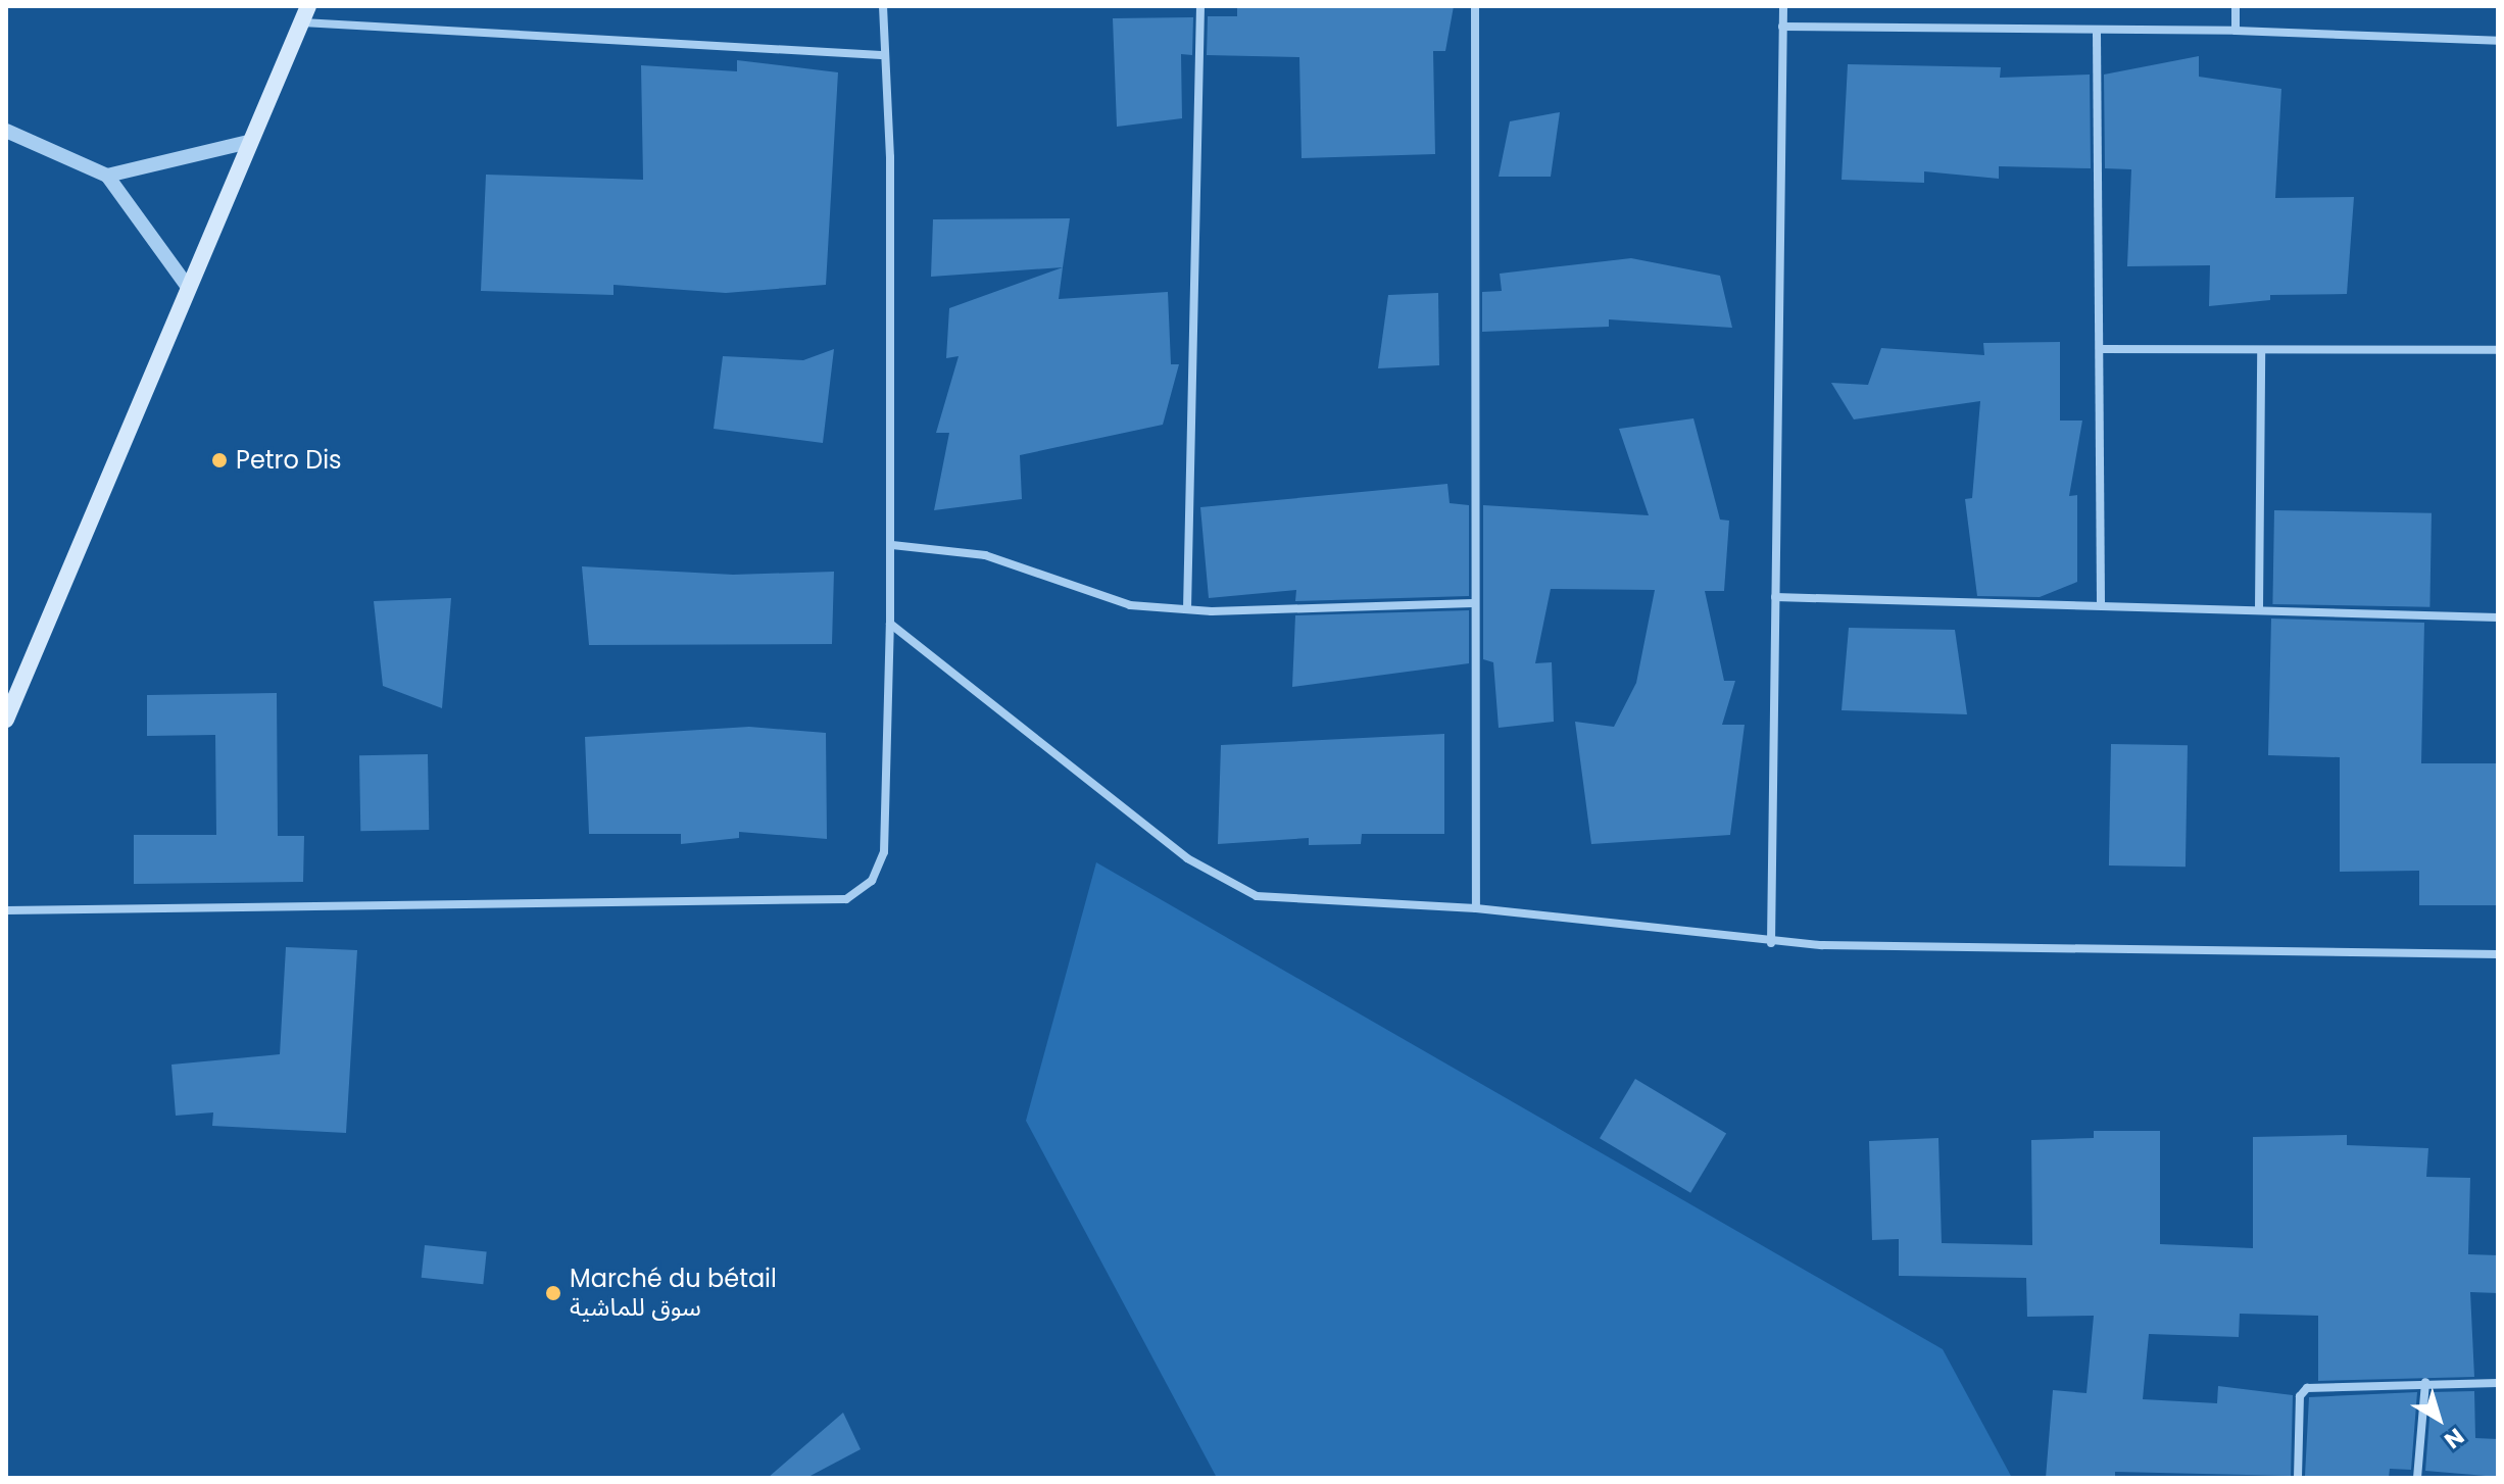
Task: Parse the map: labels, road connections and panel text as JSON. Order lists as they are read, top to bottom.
{
  "places": ["Petro Dis", "Marché du bétail سوق للماشية"],
  "north": "bottom right"
}
